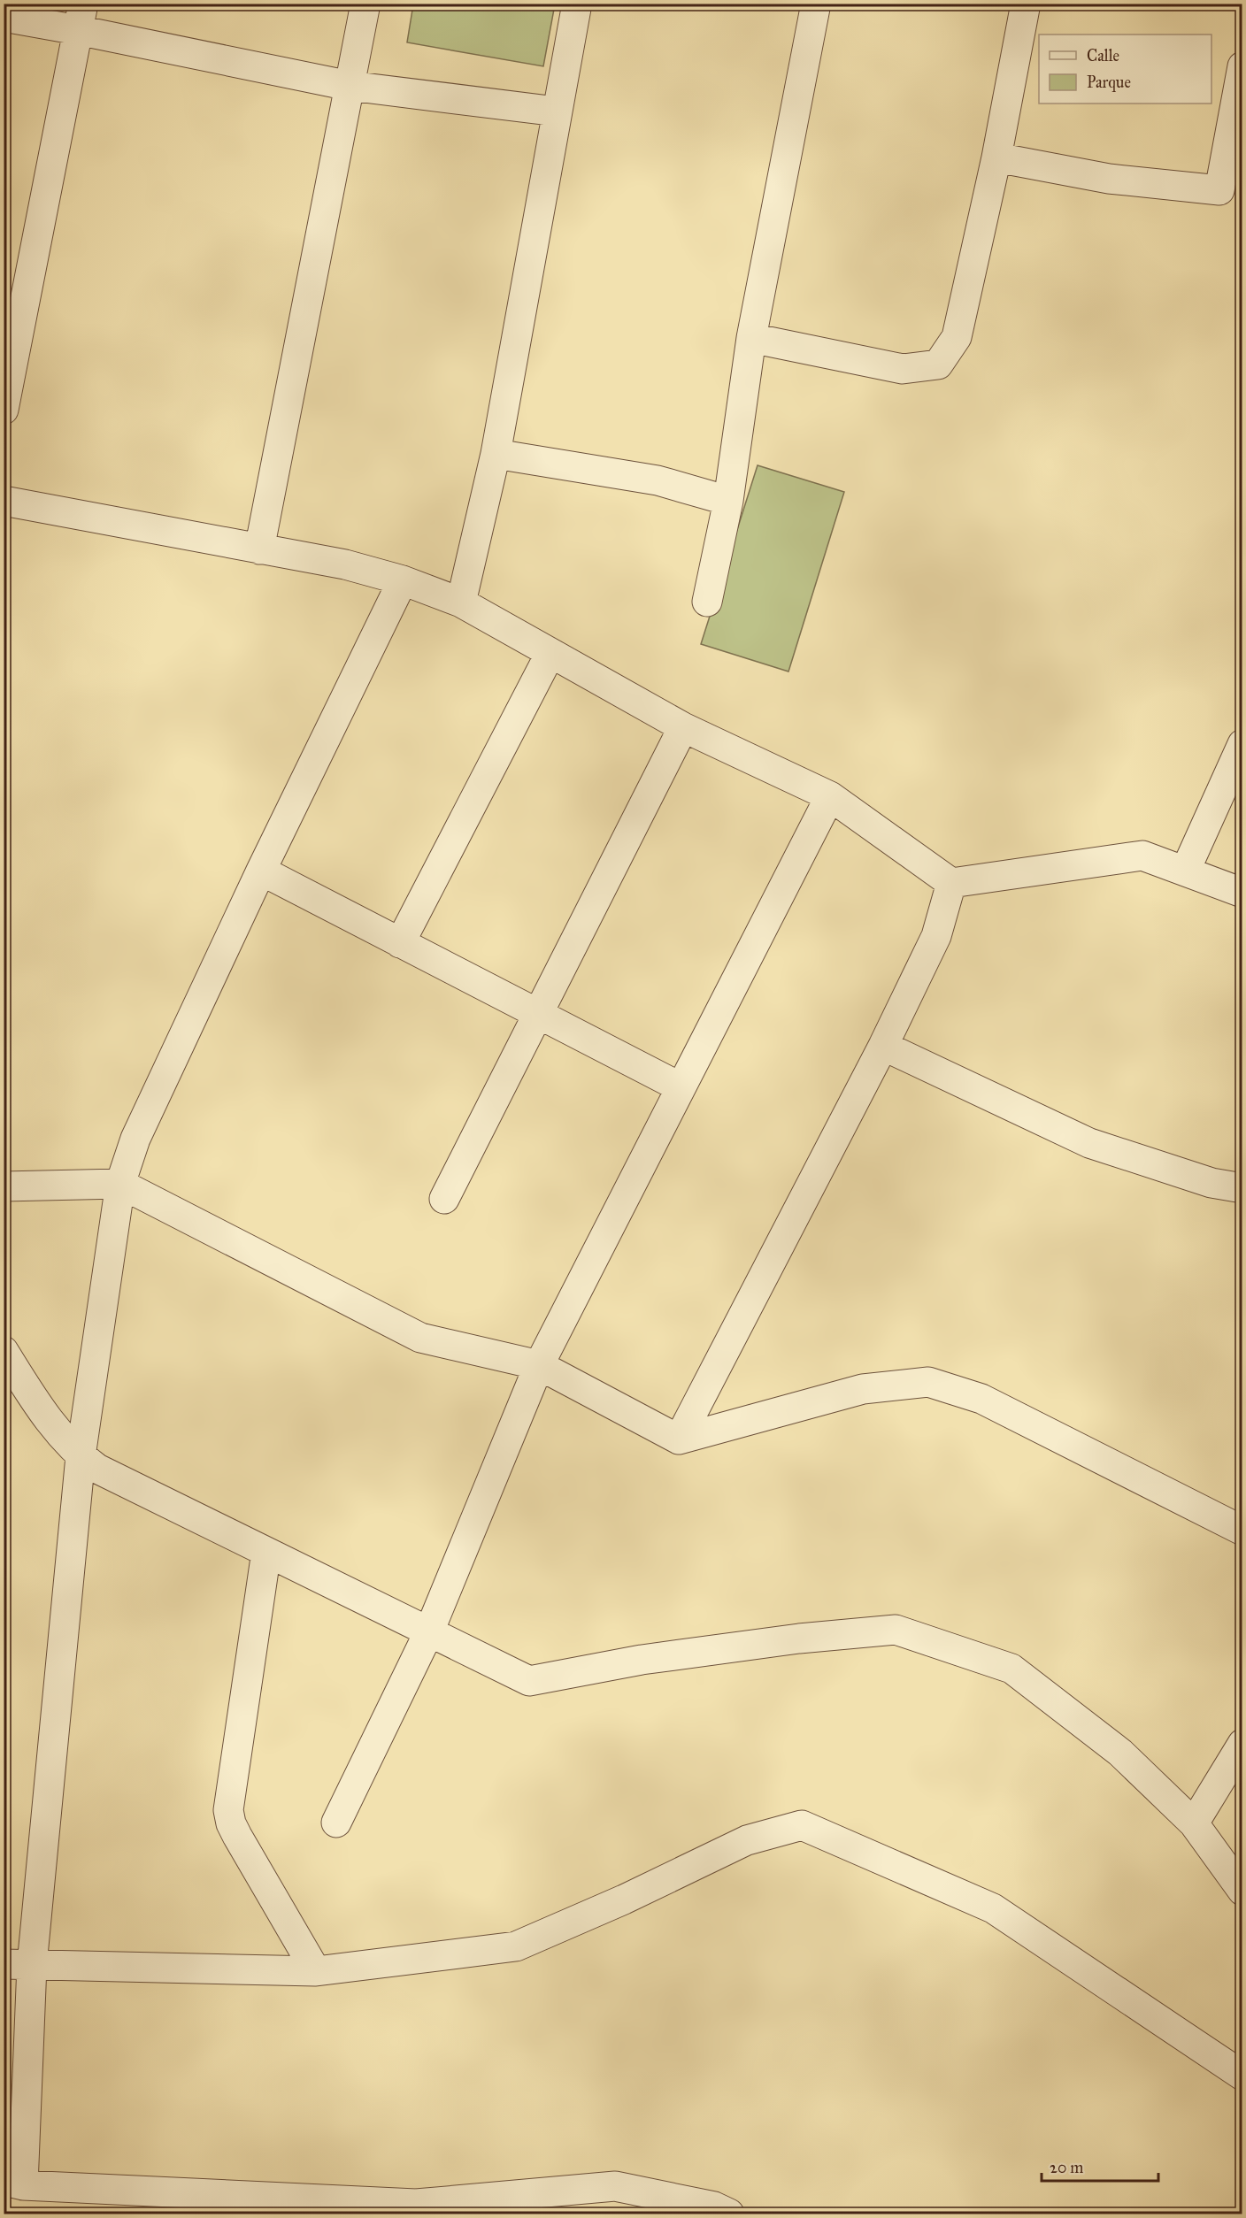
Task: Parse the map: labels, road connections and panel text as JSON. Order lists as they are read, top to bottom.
{
  "legend": ["Calle", "Parque"],
  "scale_bar": "20 m"
}
